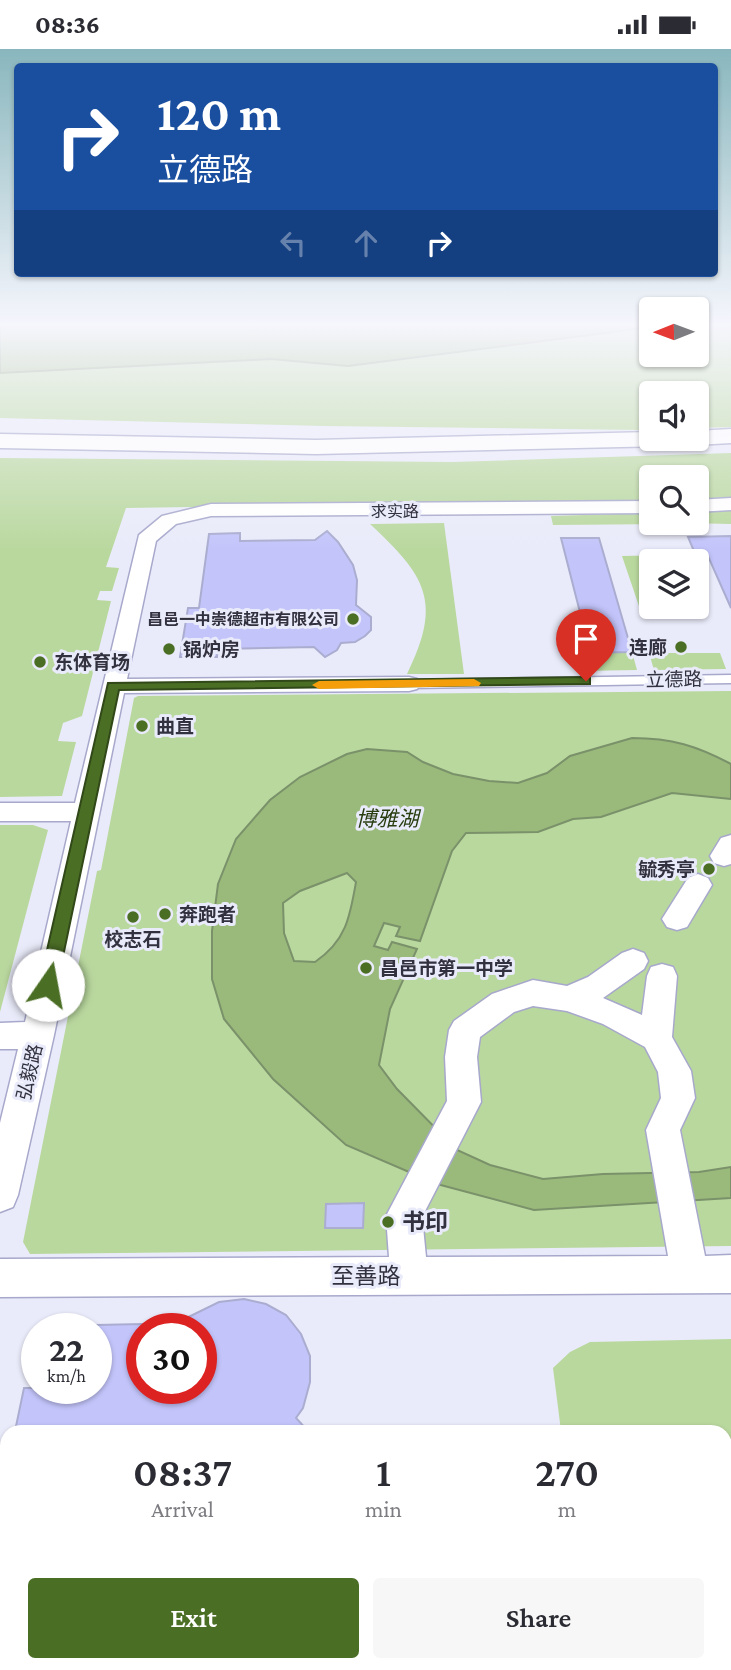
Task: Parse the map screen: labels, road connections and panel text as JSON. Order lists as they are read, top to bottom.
{
  "streets": {
    "street": [
      "求实路",
      "立德路",
      "弘毅路",
      "至善路"
    ]
  },
  "crossings": [
    ["求实路", "弘毅路"],
    ["立德路", "弘毅路"]
  ],
  "water": ["博雅湖"],
  "places": [
    "昌邑一中崇德超市有限公司",
    "连廊",
    "锅炉房",
    "东体育场",
    "曲直",
    "毓秀亭",
    "奔跑者",
    "校志石",
    "昌邑市第一中学",
    "书印"
  ],
  "north": "left",
  "page": {
    "status": "08:36",
    "turn": ["120 m", "立德路"],
    "speed": "22 km/h",
    "limit": "30",
    "eta": [
      "08:37",
      "Arrival",
      "1",
      "min",
      "270",
      "m"
    ],
    "buttons": ["Exit", "Share"]
  }
}
